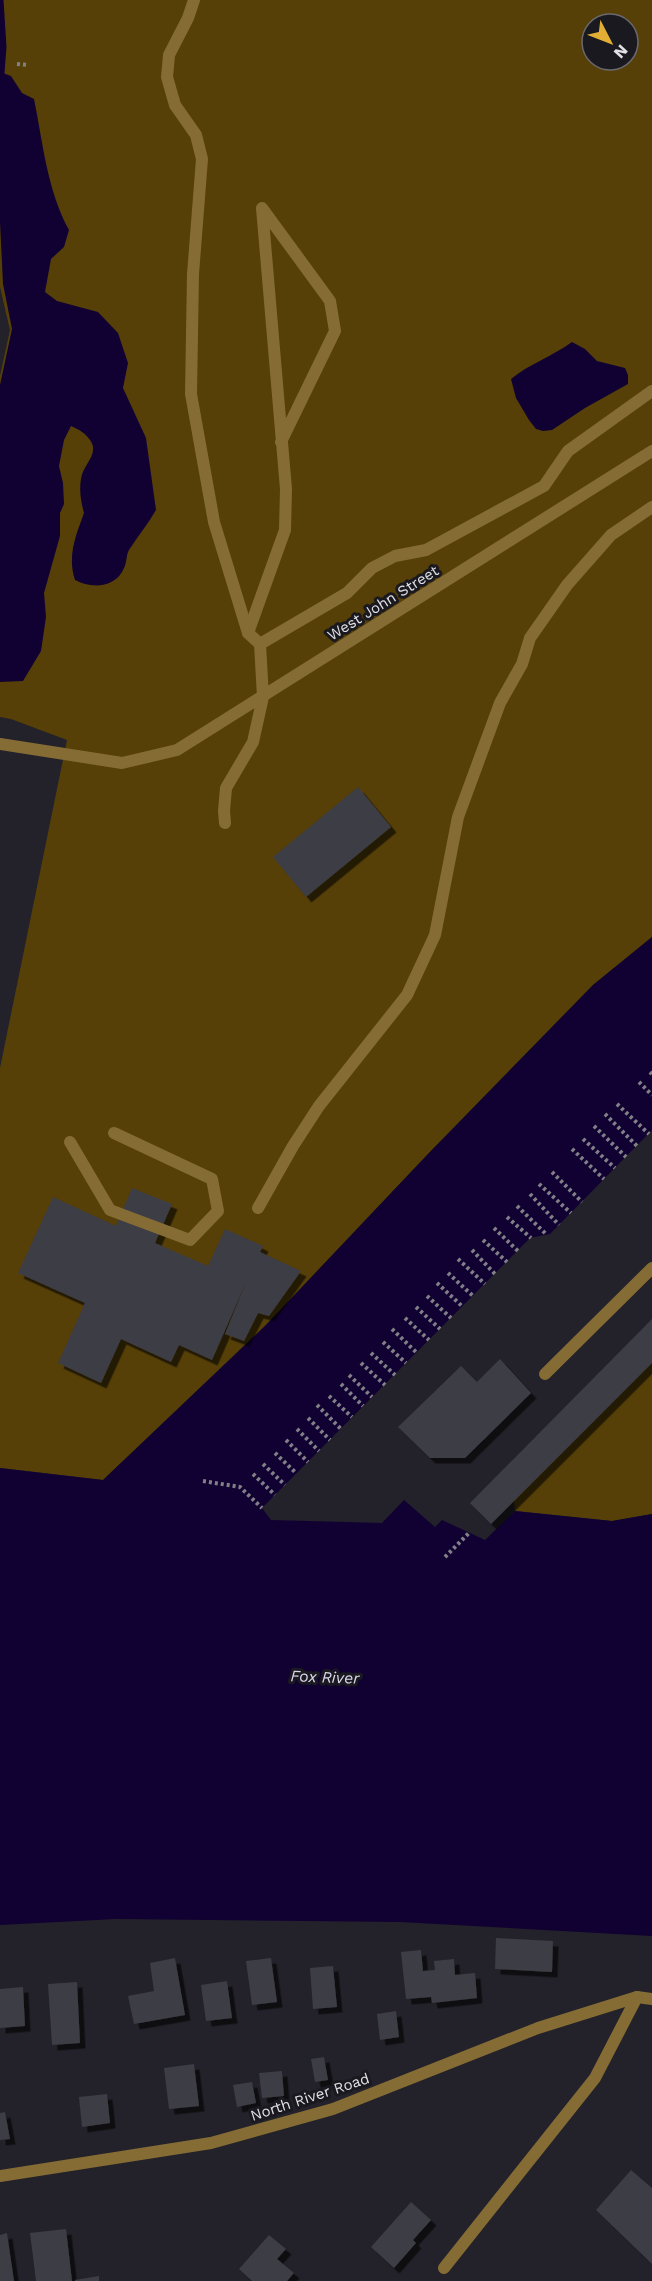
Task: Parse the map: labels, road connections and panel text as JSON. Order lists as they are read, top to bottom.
{
  "streets": {
    "street": ["West John Street", "North River Road"]
  },
  "water": ["Fox River"],
  "north": "bottom right"
}
